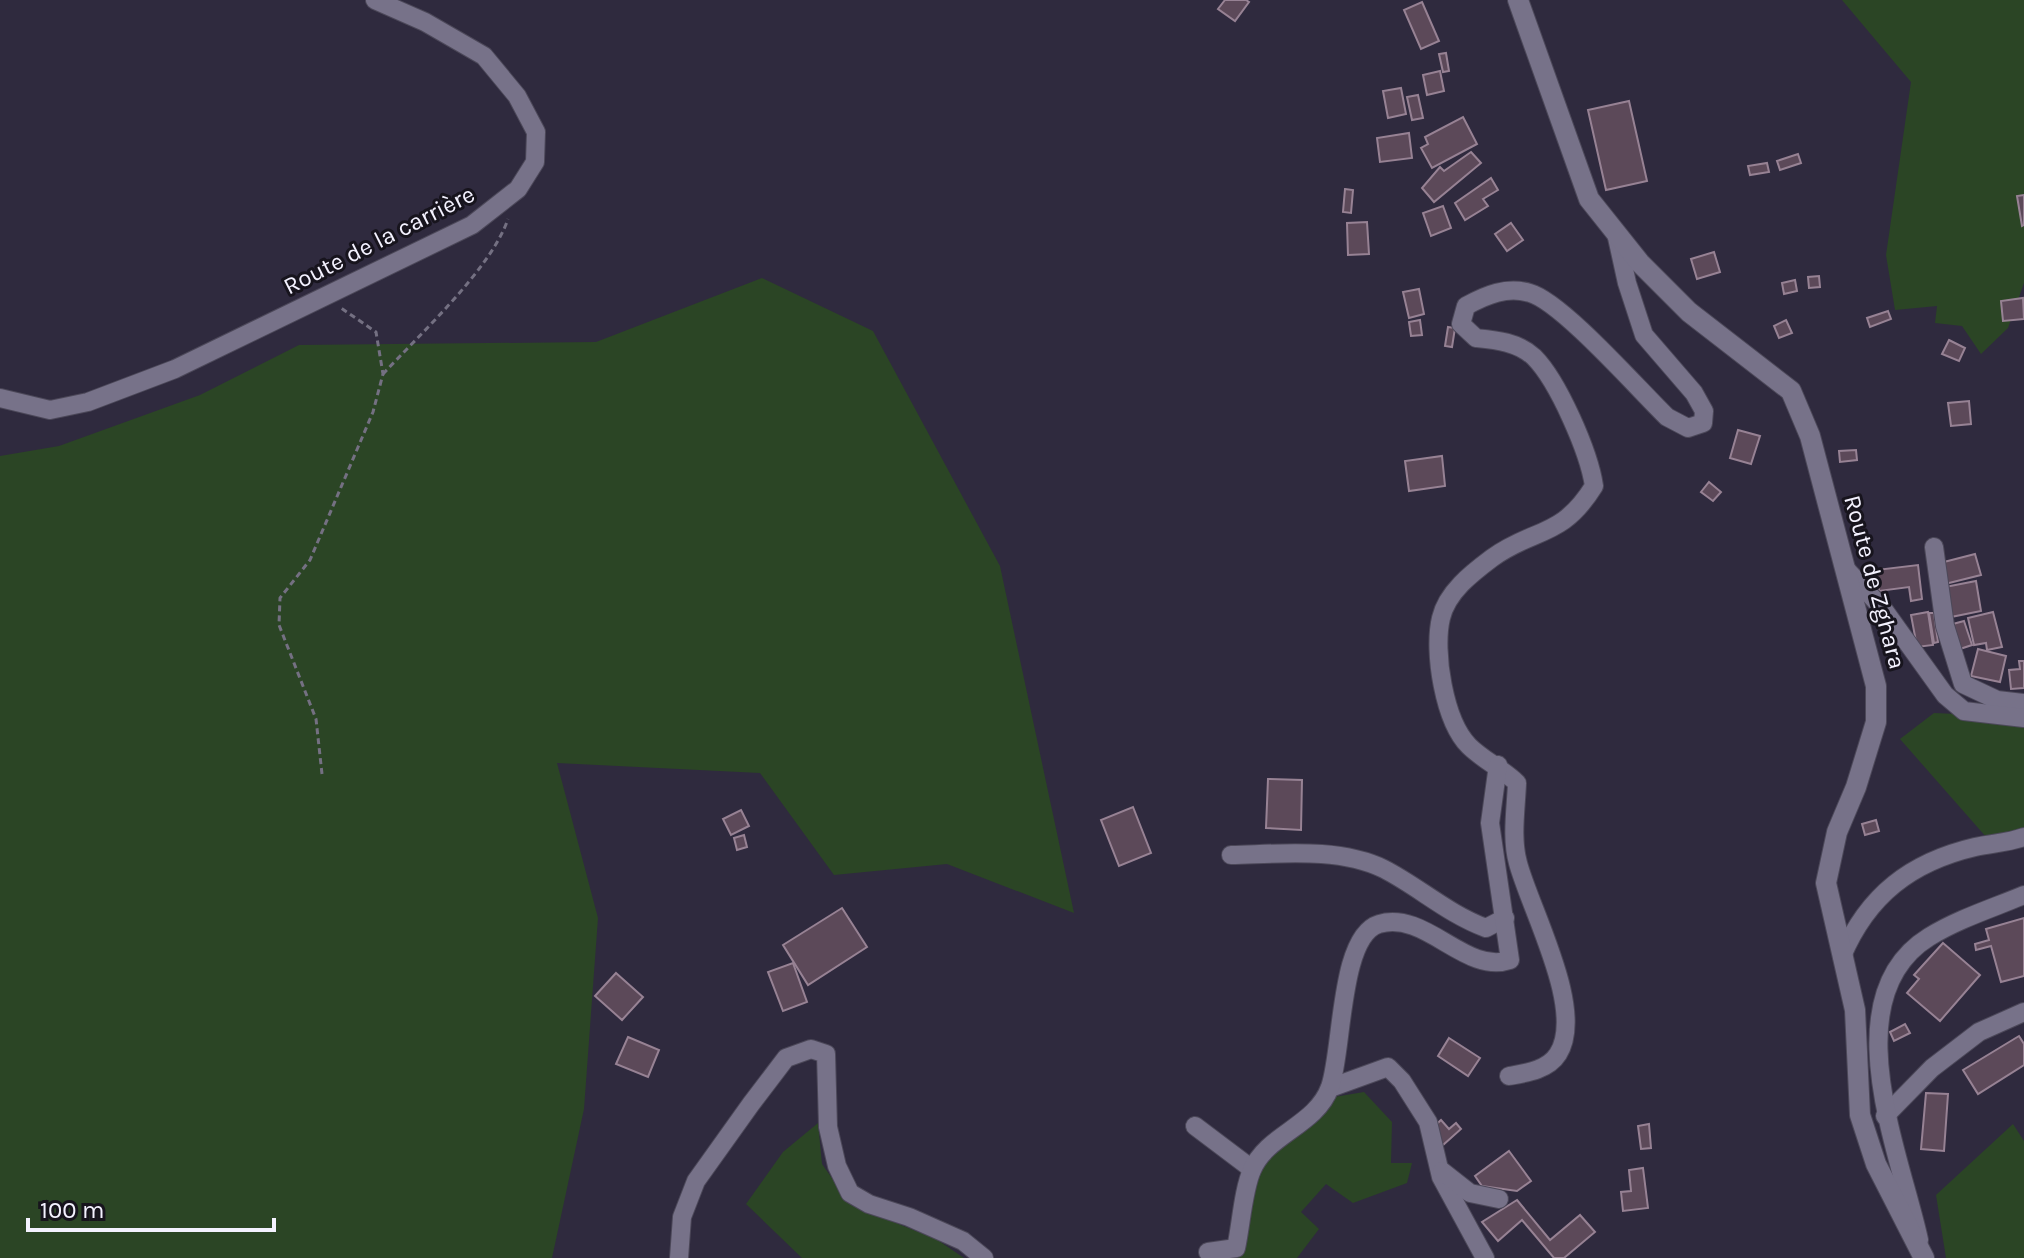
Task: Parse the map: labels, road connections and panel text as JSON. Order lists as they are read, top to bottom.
{
  "streets": {
    "street": ["Route de la carrière", "Route de Zghara"]
  },
  "scale_bar": "100 m"
}
